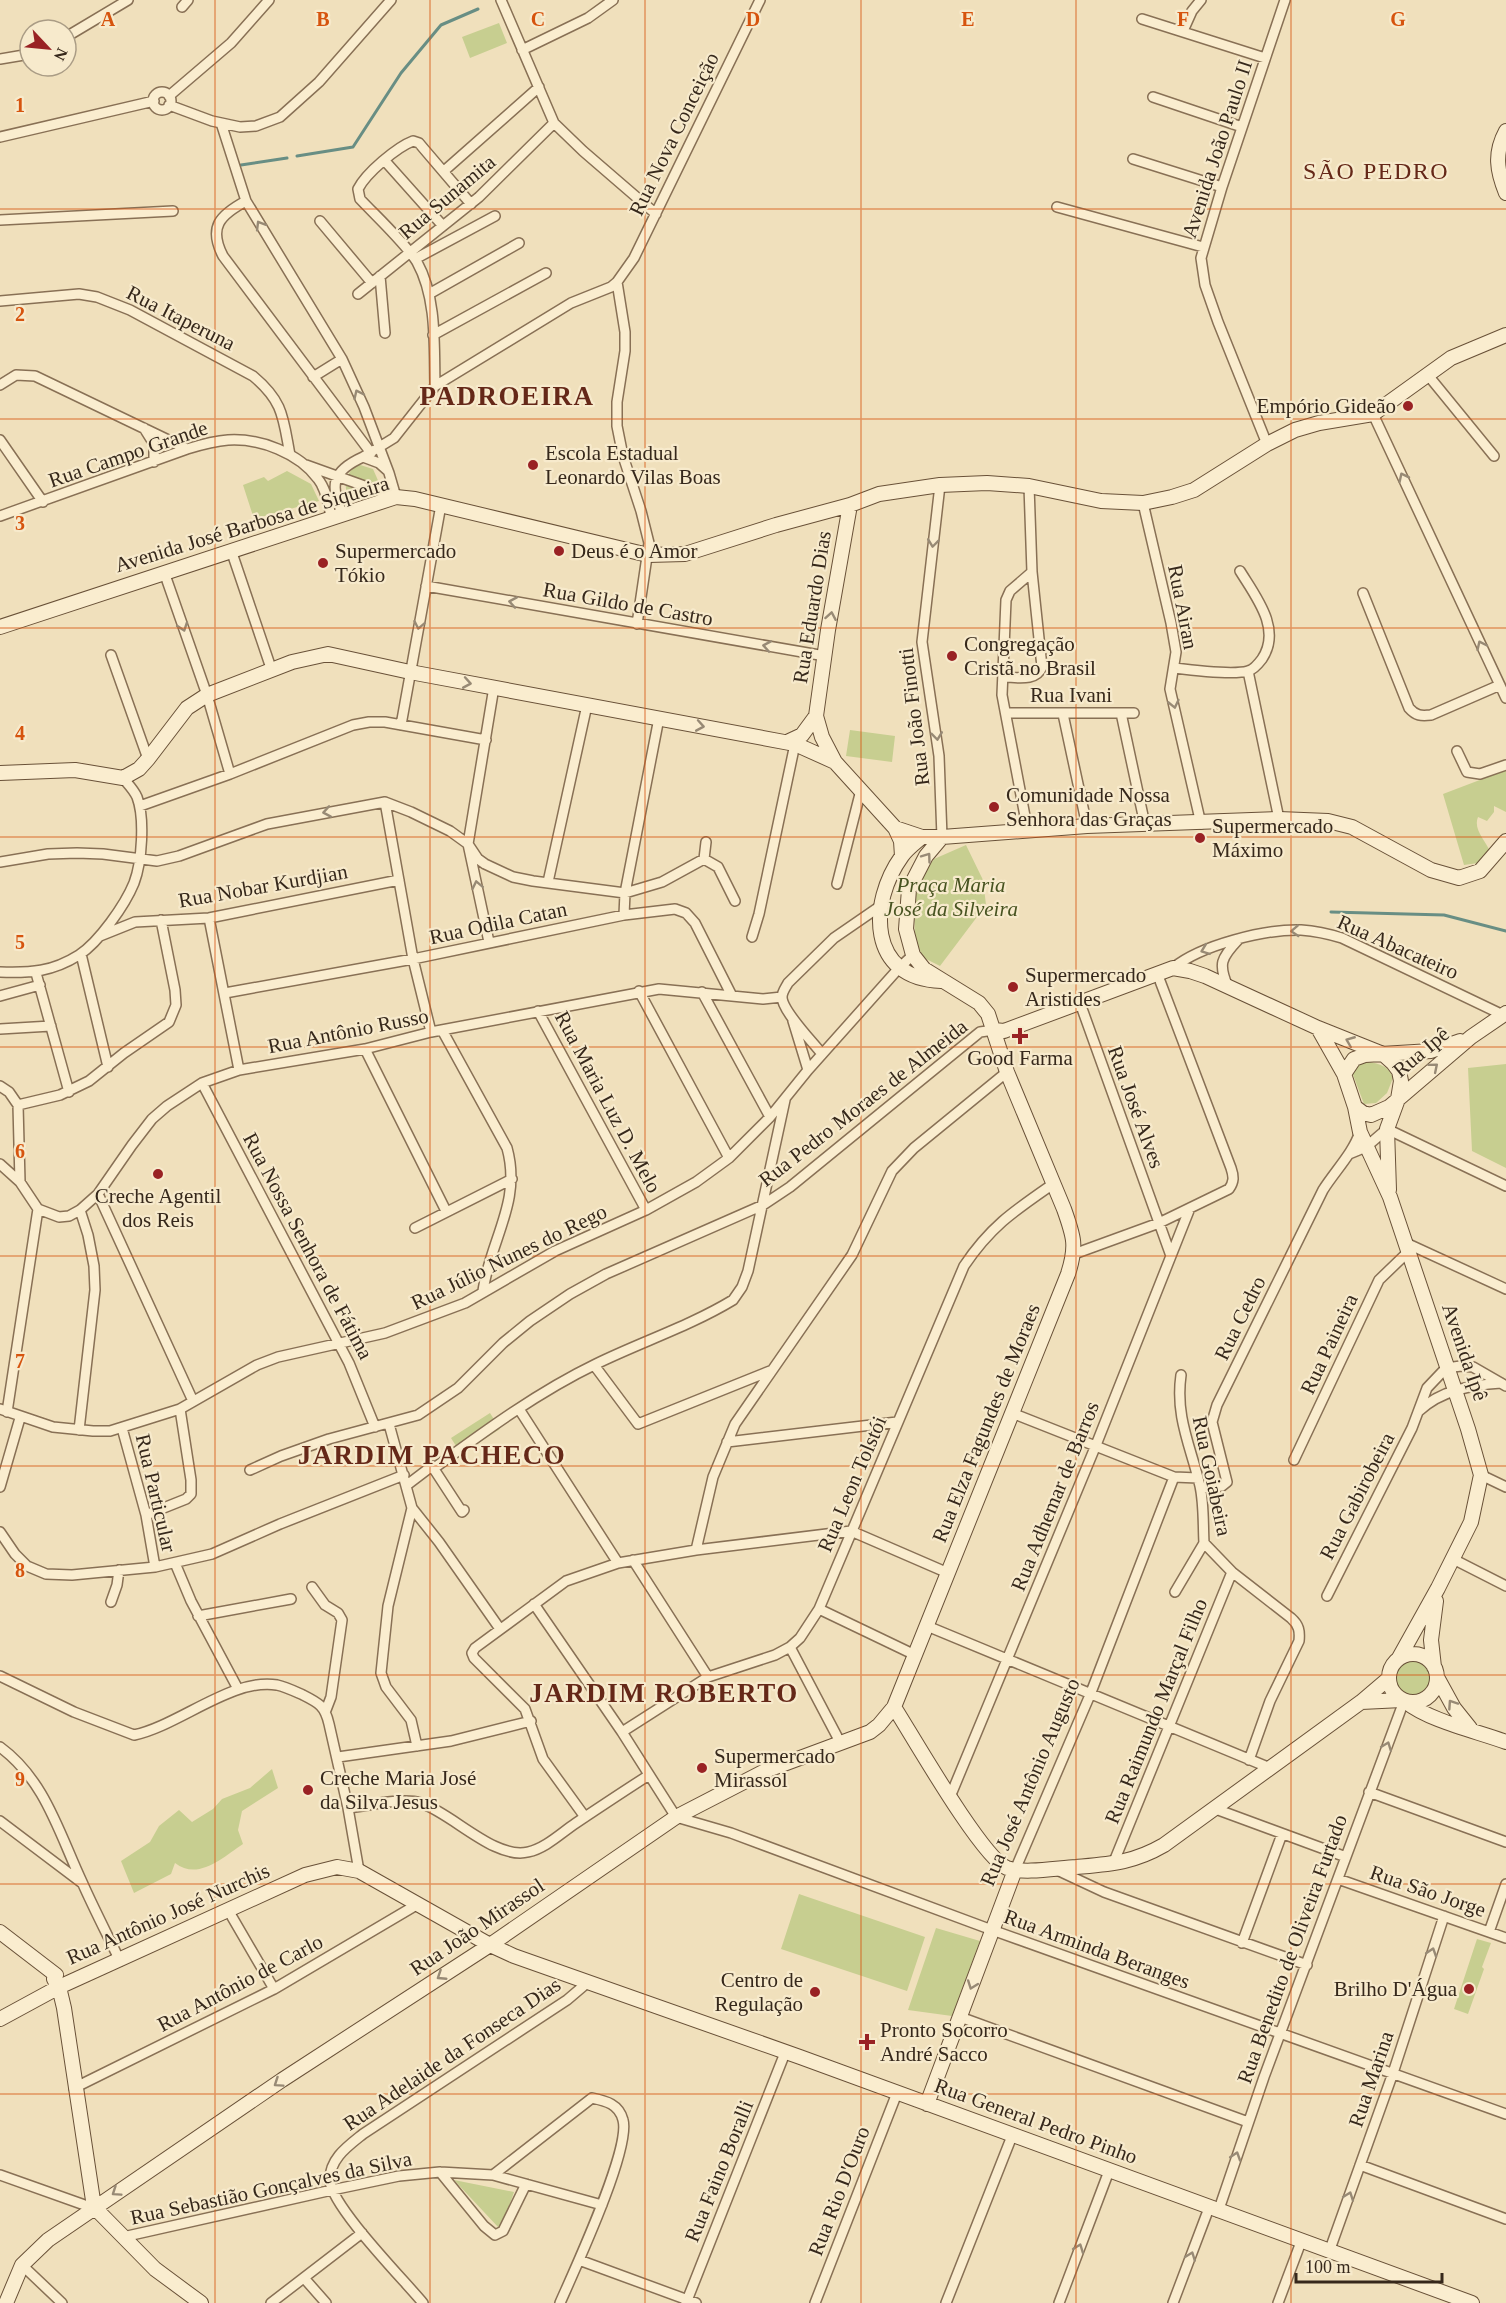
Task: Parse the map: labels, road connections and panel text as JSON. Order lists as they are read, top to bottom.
{
  "streets": {
    "street": [
      "Rua Nova Conceição",
      "Avenida João Paulo II",
      "Rua Sunamita",
      "Rua Itaperuna",
      "Rua Campo Grande",
      "Avenida José Barbosa de Siqueira",
      "Rua Gildo de Castro",
      "Rua Eduardo Dias",
      "Rua Airan",
      "Rua Ivani",
      "Rua João Finotti",
      "Rua Nobar Kurdjian",
      "Rua Odila Catan",
      "Rua Abacateiro",
      "Rua Antônio Russo",
      "Rua Ipê",
      "Rua Maria Luz D. Melo",
      "Rua Pedro Moraes de Almeida",
      "Rua José Alves",
      "Rua Nossa Senhora de Fátima",
      "Rua Júlio Nunes do Rego",
      "Rua Cedro",
      "Rua Paineira",
      "Avenida Ipê",
      "Rua Elza Fagundes de Moraes",
      "Rua Goiabeira",
      "Rua Leon Tolstói",
      "Rua Particular",
      "Rua Adhemar de Barros",
      "Rua Gabirobeira",
      "Rua Raimundo Marçal Filho",
      "Rua José Antônio Augusto",
      "Rua São Jorge",
      "Rua Antônio José Nurchis",
      "Rua João Mirassol",
      "Rua Arminda Beranges",
      "Rua Benedito de Oliveira Furtado",
      "Rua Antônio de Carlo",
      "Rua Adelaide da Fonseca Dias",
      "Rua Marina",
      "Rua General Pedro Pinho",
      "Rua Faino Boralli",
      "Rua Sebastião Gonçalves da Silva",
      "Rua Rio D'Ouro"
    ]
  },
  "crossings": [
    ["Avenida João Paulo II", "Avenida José Barbosa de Siqueira"],
    ["Rua Itaperuna", "Rua Campo Grande"],
    ["Rua Campo Grande", "Avenida José Barbosa de Siqueira"],
    ["Avenida José Barbosa de Siqueira", "Rua Eduardo Dias"],
    ["Avenida José Barbosa de Siqueira", "Rua Airan"],
    ["Avenida José Barbosa de Siqueira", "Rua João Finotti"],
    ["Rua Gildo de Castro", "Rua Eduardo Dias"],
    ["Rua Odila Catan", "Rua Antônio Russo"],
    ["Rua Abacateiro", "Rua Ipê"],
    ["Rua Antônio Russo", "Rua Maria Luz D. Melo"],
    ["Rua Antônio Russo", "Rua Nossa Senhora de Fátima"],
    ["Rua Ipê", "Avenida Ipê"],
    ["Rua Maria Luz D. Melo", "Rua Júlio Nunes do Rego"],
    ["Rua Pedro Moraes de Almeida", "Rua Nossa Senhora de Fátima"],
    ["Rua Pedro Moraes de Almeida", "Rua Elza Fagundes de Moraes"],
    ["Rua José Alves", "Rua Adhemar de Barros"],
    ["Rua Nossa Senhora de Fátima", "Rua Júlio Nunes do Rego"],
    ["Rua Júlio Nunes do Rego", "Rua Elza Fagundes de Moraes"],
    ["Rua Júlio Nunes do Rego", "Rua Particular"],
    ["Rua Cedro", "Avenida Ipê"],
    ["Rua Cedro", "Rua Goiabeira"],
    ["Rua Paineira", "Avenida Ipê"],
    ["Avenida Ipê", "Rua Gabirobeira"],
    ["Avenida Ipê", "Rua Benedito de Oliveira Furtado"],
    ["Rua Elza Fagundes de Moraes", "Rua Leon Tolstói"],
    ["Rua Elza Fagundes de Moraes", "Rua João Mirassol"],
    ["Rua Goiabeira", "Rua Raimundo Marçal Filho"],
    ["Rua José Antônio Augusto", "Rua Arminda Beranges"],
    ["Rua José Antônio Augusto", "Rua General Pedro Pinho"],
    ["Rua São Jorge", "Rua Benedito de Oliveira Furtado"],
    ["Rua São Jorge", "Rua Marina"],
    ["Rua Antônio José Nurchis", "Rua General Pedro Pinho"],
    ["Rua João Mirassol", "Rua Arminda Beranges"],
    ["Rua João Mirassol", "Rua General Pedro Pinho"],
    ["Rua Arminda Beranges", "Rua Benedito de Oliveira Furtado"],
    ["Rua Arminda Beranges", "Rua Marina"],
    ["Rua Benedito de Oliveira Furtado", "Rua General Pedro Pinho"],
    ["Rua Antônio de Carlo", "Rua General Pedro Pinho"],
    ["Rua Adelaide da Fonseca Dias", "Rua General Pedro Pinho"],
    ["Rua Adelaide da Fonseca Dias", "Rua Sebastião Gonçalves da Silva"],
    ["Rua Marina", "Rua General Pedro Pinho"],
    ["Rua General Pedro Pinho", "Rua Faino Boralli"],
    ["Rua General Pedro Pinho", "Rua Rio D'Ouro"]
  ],
  "one_way": [
    "Rua Gildo de Castro",
    "Rua Eduardo Dias",
    "Rua Ipê",
    "Rua João Mirassol",
    "Rua Benedito de Oliveira Furtado",
    "Rua Marina"
  ],
  "districts": [
    "SÃO PEDRO",
    "PADROEIRA",
    "JARDIM PACHECO",
    "JARDIM ROBERTO"
  ],
  "parks": ["Praça Maria José da Silveira"],
  "places": {
    "other": [
      "Empório Gideão",
      "Escola Estadual Leonardo Vilas Boas",
      "Deus é o Amor",
      "Supermercado Tókio",
      "Congregação Cristã no Brasil",
      "Comunidade Nossa Senhora das Graças",
      "Supermercado Máximo",
      "Supermercado Aristides",
      "Creche Agentil dos Reis",
      "Supermercado Mirassol",
      "Creche Maria José da Silva Jesus",
      "Brilho D'Água",
      "Centro de Regulação"
    ],
    "health": ["Good Farma", "Pronto Socorro André Sacco"]
  },
  "scale_bar": "100 m",
  "north": "bottom right",
  "grid": {
    "columns": [
      "A",
      "B",
      "C",
      "D",
      "E",
      "F",
      "G"
    ],
    "rows": [
      "1",
      "2",
      "3",
      "4",
      "5",
      "6",
      "7",
      "8",
      "9"
    ]
  }
}
